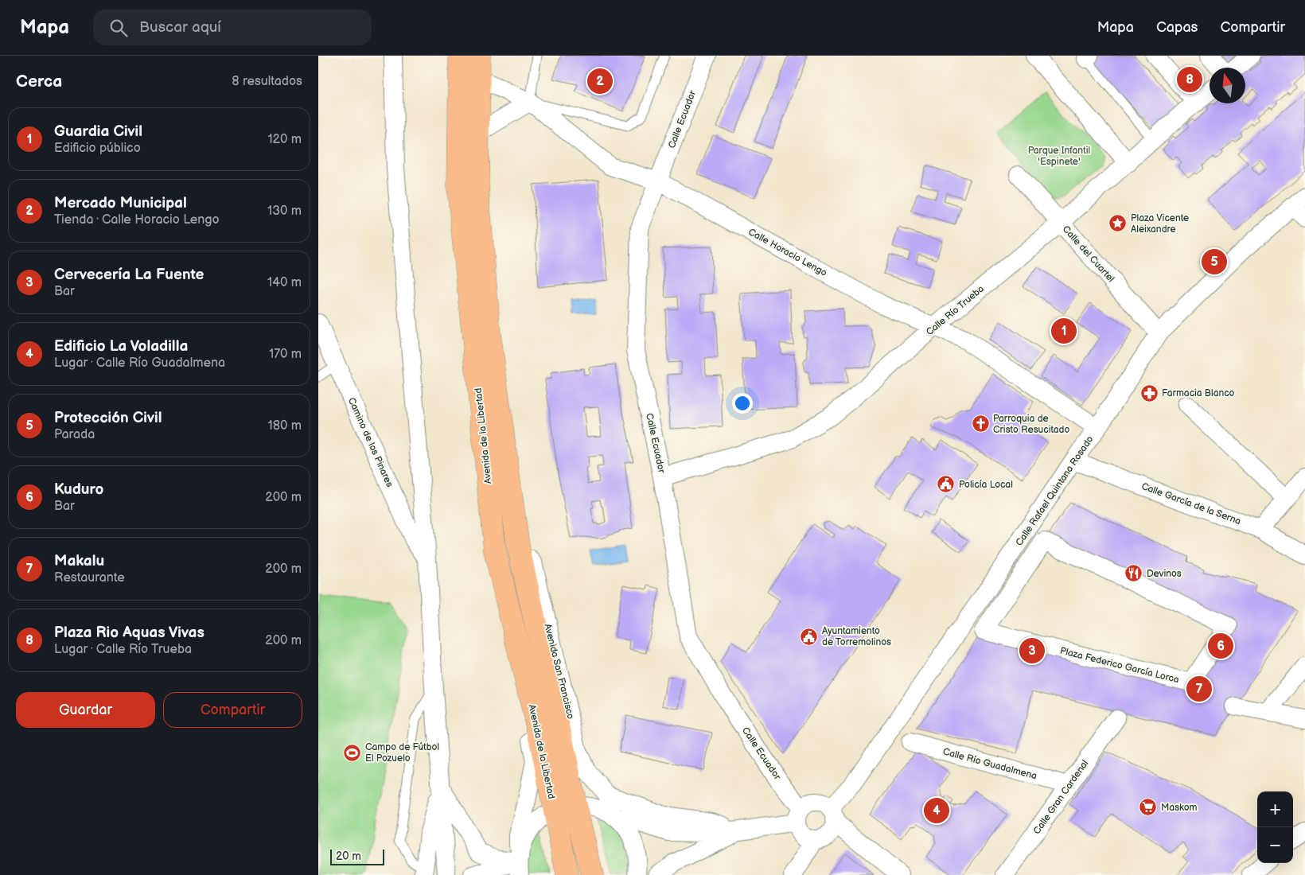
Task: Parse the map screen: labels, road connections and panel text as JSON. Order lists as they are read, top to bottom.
{
  "streets": {
    "main road": ["Avenida de la Libertad"],
    "street": [
      "Calle Ecuador",
      "Calle Horacio Lengo",
      "Calle del Cuartel",
      "Calle Río Trueba",
      "Camino de los Pinares",
      "Calle Rafael Quintana Rosado",
      "Calle García de la Serna",
      "Plaza Federico García Lorca",
      "Avenida San Francisco",
      "Calle Río Guadalmena",
      "Calle Gran Cardenal"
    ]
  },
  "crossings": [
    ["Calle Ecuador", "Calle Horacio Lengo"],
    ["Calle Ecuador", "Calle Río Trueba"],
    ["Calle Ecuador", "Calle Rafael Quintana Rosado"],
    ["Calle Horacio Lengo", "Calle Río Trueba"],
    ["Calle Horacio Lengo", "Avenida de la Libertad"],
    ["Calle Horacio Lengo", "Calle Rafael Quintana Rosado"],
    ["Calle del Cuartel", "Calle Río Trueba"],
    ["Calle del Cuartel", "Calle Rafael Quintana Rosado"],
    ["Avenida de la Libertad", "Avenida San Francisco"],
    ["Calle Rafael Quintana Rosado", "Calle García de la Serna"],
    ["Calle Río Guadalmena", "Calle Gran Cardenal"]
  ],
  "parks": ["Parque Infantil 'Espinete'"],
  "places": {
    "place": ["Plaza Vicente Aleixandre"],
    "pharmacy": ["Farmacia Blanco"],
    "church": ["Parroquia de Cristo Resucitado"],
    "public building": ["Policía Local", "Ayuntamiento de Torremolinos"],
    "restaurant": ["Devinos"],
    "sports": ["Campo de Fútbol El Pozuelo"],
    "supermarket": ["Maskom"]
  },
  "scale_bar": "20 m",
  "north": "top",
  "page": {
    "header": "Mapa",
    "search": "Buscar aquí",
    "nav": ["Mapa", "Capas", "Compartir"],
    "heading": ["Cerca", "8 resultados"],
    "pins": [
      "8",
      "2",
      "5",
      "1",
      "6",
      "3",
      "7",
      "4"
    ],
    "list": [
      {
        "mark": "1",
        "name": "Guardia Civil",
        "note": "Edificio público",
        "value": "120 m"
      },
      {
        "mark": "2",
        "name": "Mercado Municipal",
        "note": "Tienda · Calle Horacio Lengo",
        "value": "130 m"
      },
      {
        "mark": "3",
        "name": "Cervecería La Fuente",
        "note": "Bar",
        "value": "140 m"
      },
      {
        "mark": "4",
        "name": "Edificio La Voladilla",
        "note": "Lugar · Calle Río Guadalmena",
        "value": "170 m"
      },
      {
        "mark": "5",
        "name": "Protección Civil",
        "note": "Parada",
        "value": "180 m"
      },
      {
        "mark": "6",
        "name": "Kuduro",
        "note": "Bar",
        "value": "200 m"
      },
      {
        "mark": "7",
        "name": "Makalu",
        "note": "Restaurante",
        "value": "200 m"
      },
      {
        "mark": "8",
        "name": "Plaza Rio Aquas Vivas",
        "note": "Lugar · Calle Río Trueba",
        "value": "200 m"
      }
    ],
    "buttons": ["Guardar", "Compartir"],
    "map_buttons": ["+", "−"],
    "scale": "20 m"
  }
}
